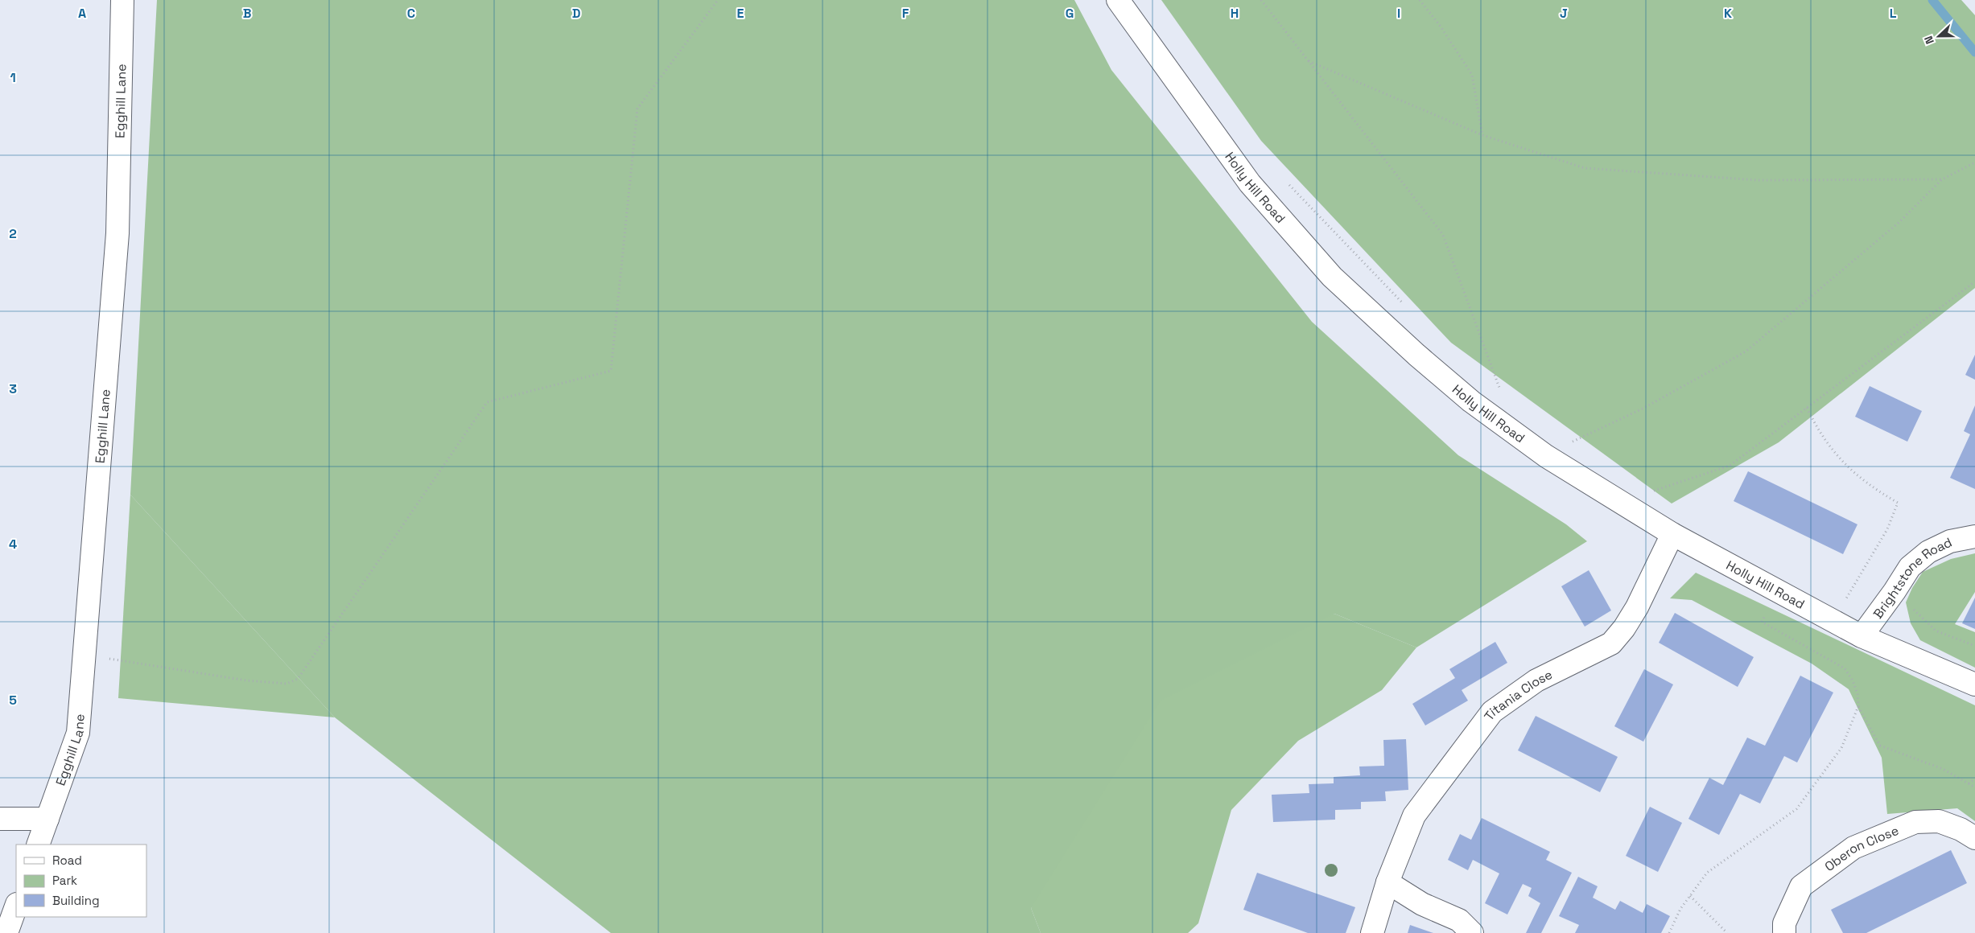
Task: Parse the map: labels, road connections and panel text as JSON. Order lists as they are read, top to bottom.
{
  "streets": {
    "street": [
      "Egghill Lane",
      "Holly Hill Road",
      "Brightstone Road",
      "Titania Close",
      "Oberon Close"
    ]
  },
  "crossings": [
    ["Holly Hill Road", "Brightstone Road"],
    ["Holly Hill Road", "Titania Close"]
  ],
  "legend": ["Road", "Park", "Building"],
  "north": "left",
  "grid": {
    "columns": [
      "A",
      "B",
      "C",
      "D",
      "E",
      "F",
      "G",
      "H",
      "I",
      "J",
      "K",
      "L"
    ],
    "rows": [
      "1",
      "2",
      "3",
      "4",
      "5"
    ]
  }
}
